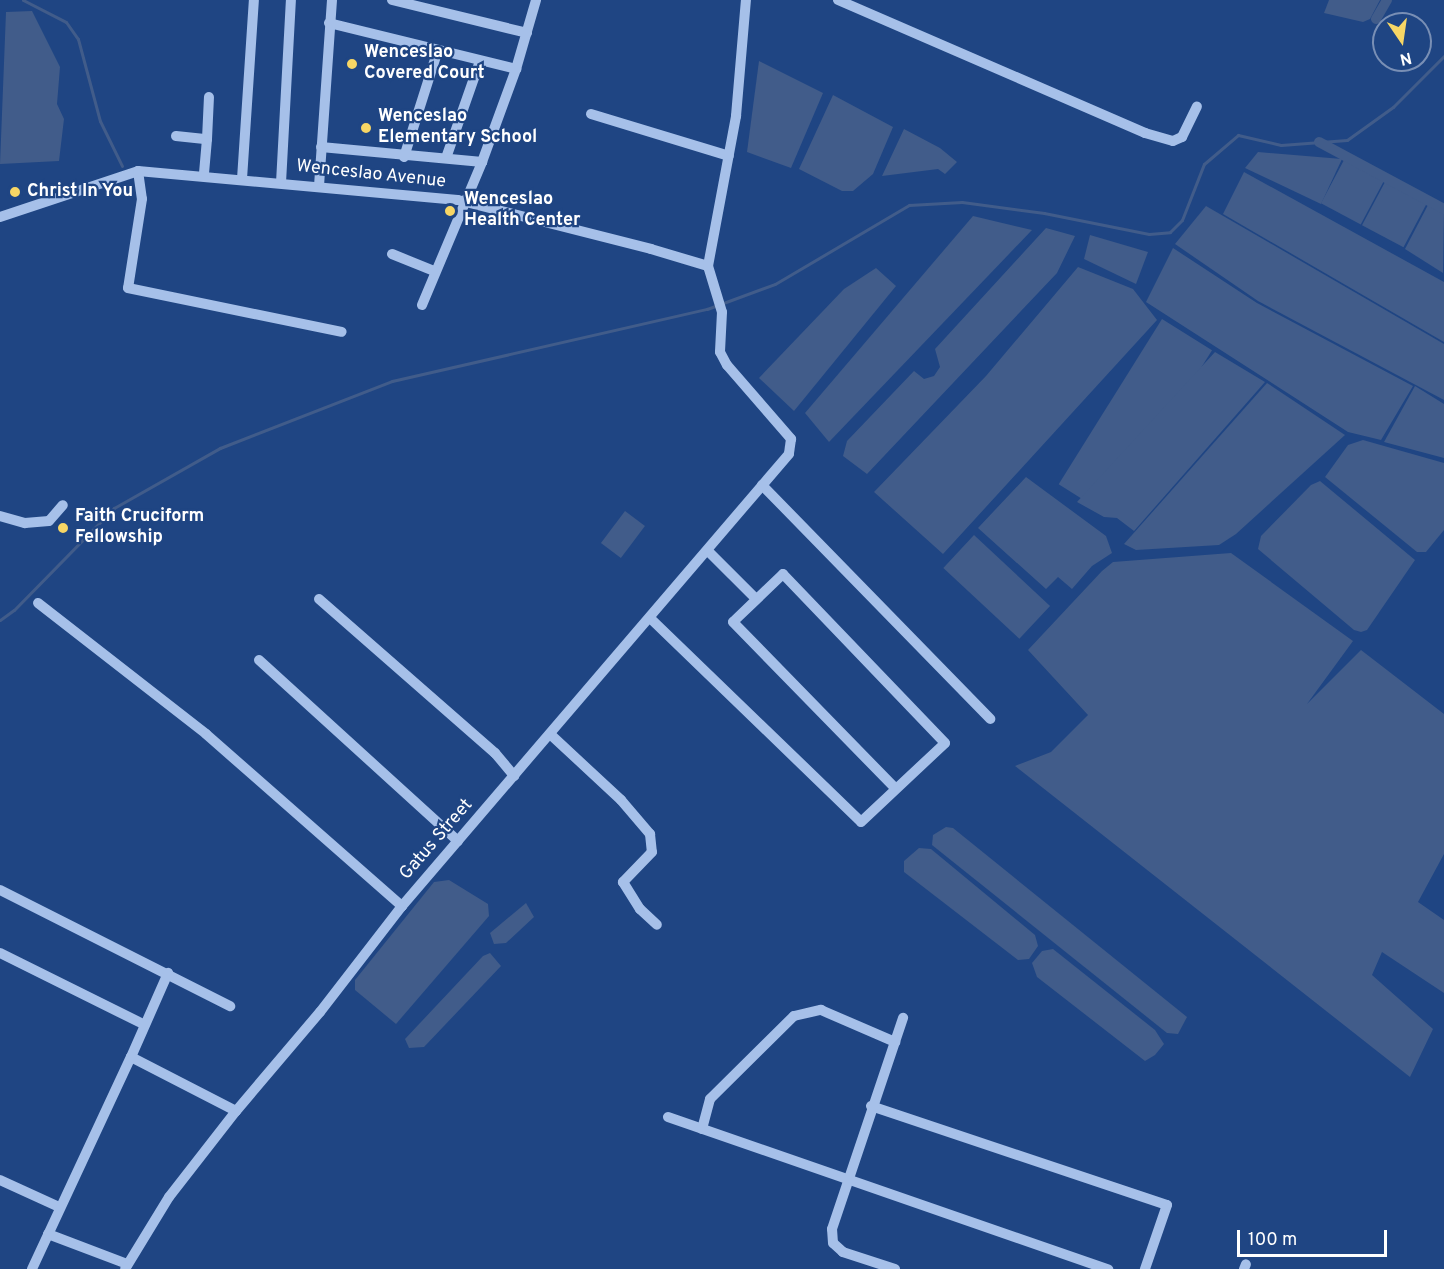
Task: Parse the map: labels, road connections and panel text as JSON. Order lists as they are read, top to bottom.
{
  "streets": {
    "street": ["Wenceslao Avenue", "Gatus Street"]
  },
  "crossings": [
    ["Wenceslao Avenue", "Gatus Street"]
  ],
  "places": [
    "Wenceslao Covered Court",
    "Wenceslao Elementary School",
    "Christ In You",
    "Wenceslao Health Center",
    "Faith Cruciform Fellowship"
  ],
  "scale_bar": "100 m",
  "north": "bottom"
}
